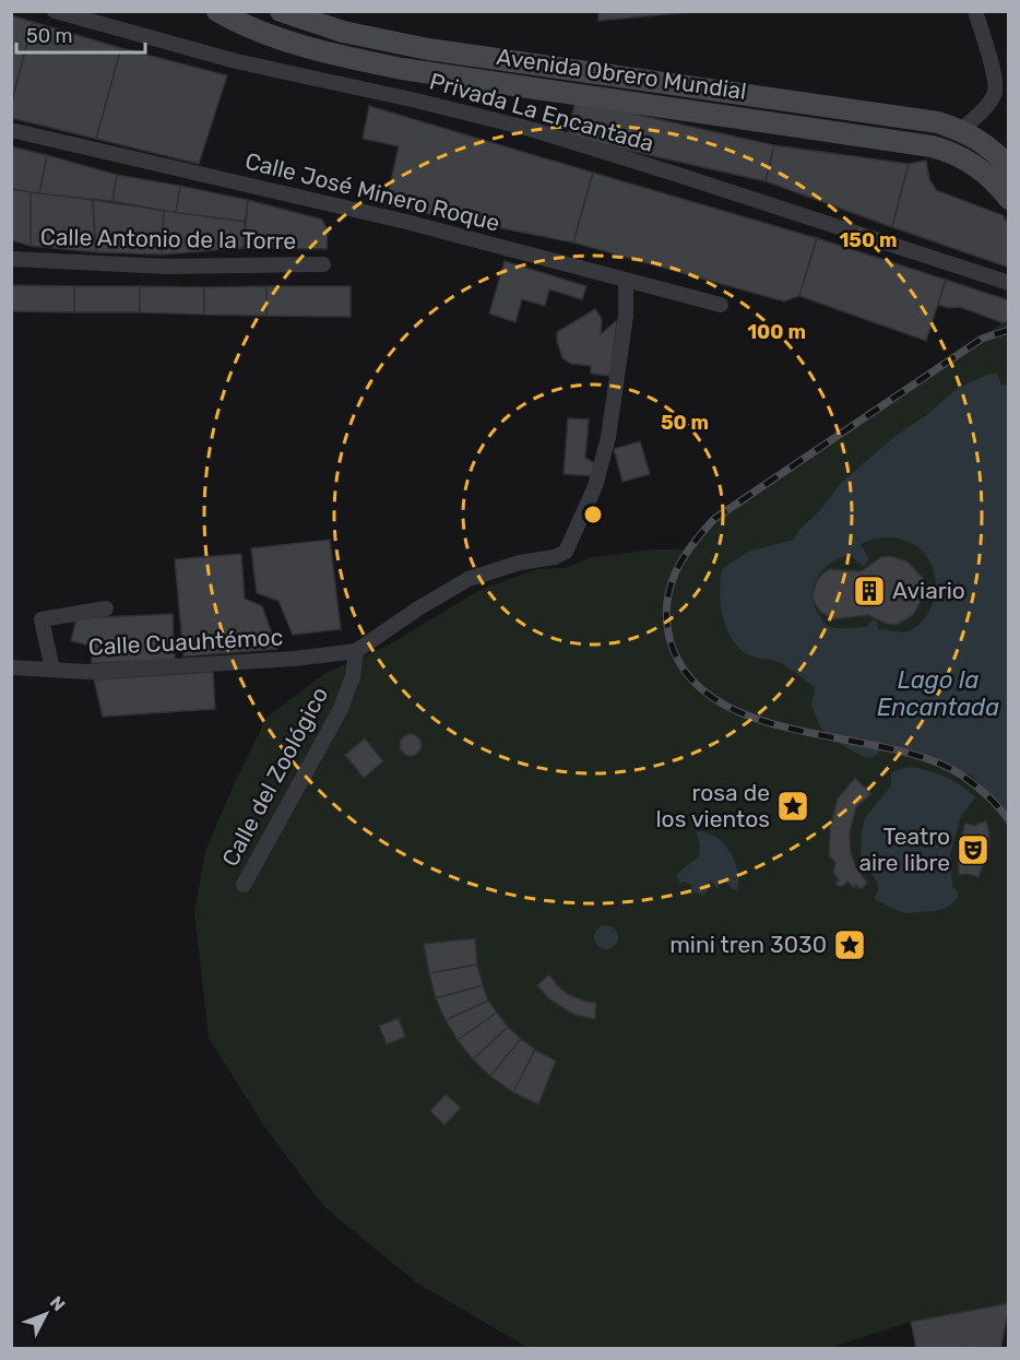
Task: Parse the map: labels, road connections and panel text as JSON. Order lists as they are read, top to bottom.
{
  "streets": {
    "main road": ["Avenida Obrero Mundial"],
    "street": [
      "Privada La Encantada",
      "Calle José Minero Roque",
      "Calle Antonio de la Torre",
      "Calle Cuauhtémoc",
      "Calle del Zoológico"
    ]
  },
  "crossings": [
    ["Calle Cuauhtémoc", "Calle del Zoológico"]
  ],
  "water": ["Lago la Encantada"],
  "places": {
    "building": ["Aviario"],
    "place": ["rosa de los vientos", "mini tren 3030"],
    "theatre": ["Teatro aire libre"]
  },
  "scale_bar": "50 m",
  "north": "top right",
  "rings": ["150 m", "100 m", "50 m"]
}
